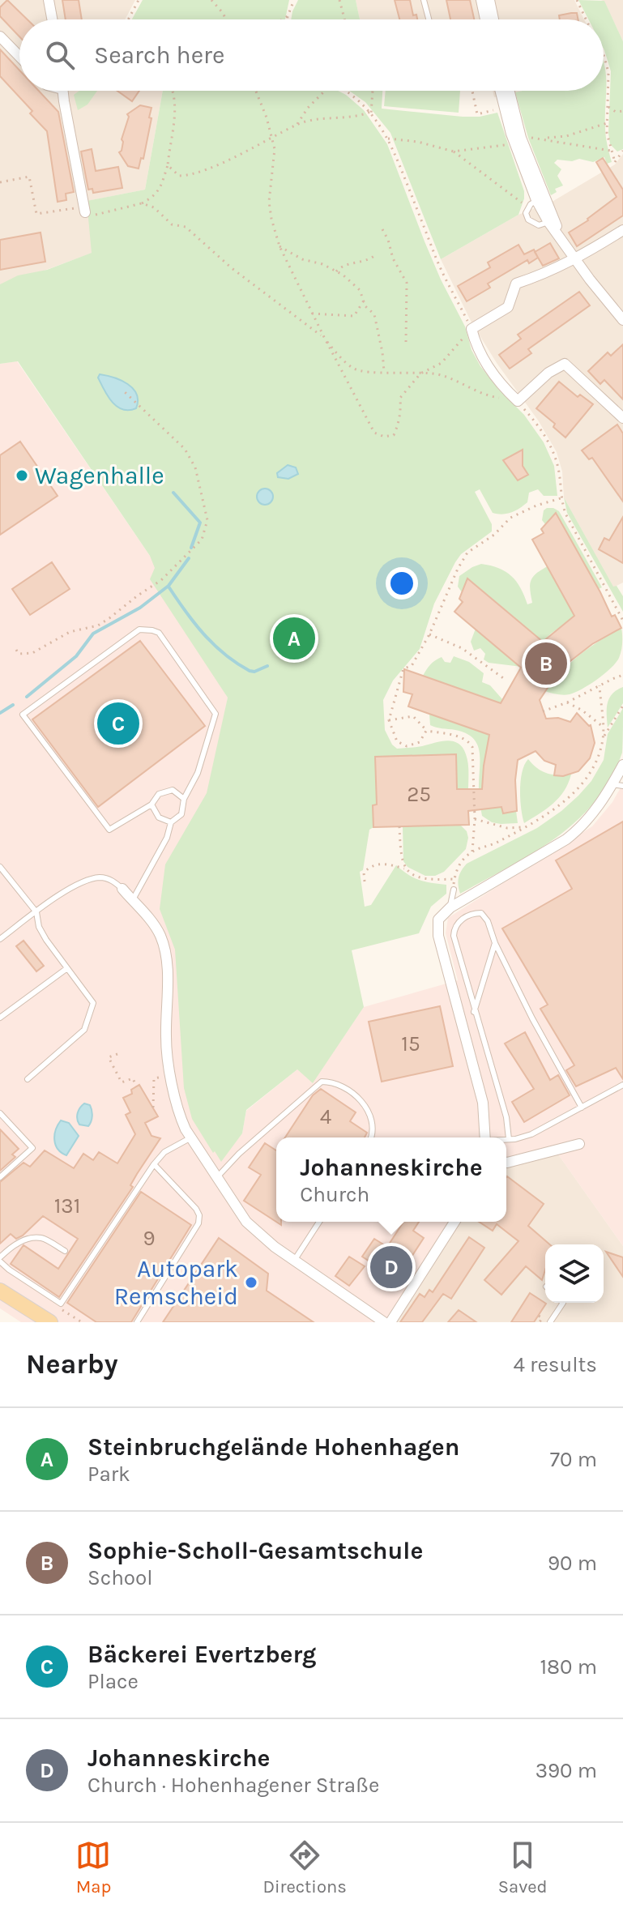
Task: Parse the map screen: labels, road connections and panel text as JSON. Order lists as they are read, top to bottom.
{
  "places": ["Wagenhalle", "Autopark Remscheid"],
  "house_numbers": [
    "25",
    "15",
    "4",
    "131",
    "9"
  ],
  "page": {
    "search": "Search here",
    "pins": [
      "A",
      "B",
      "C",
      "D"
    ],
    "popup": ["Johanneskirche", "Church"],
    "heading": ["Nearby", "4 results"],
    "list": [
      {
        "mark": "A",
        "name": "Steinbruchgelände Hohenhagen",
        "note": "Park",
        "value": "70 m"
      },
      {
        "mark": "B",
        "name": "Sophie-Scholl-Gesamtschule",
        "note": "School",
        "value": "90 m"
      },
      {
        "mark": "C",
        "name": "Bäckerei Evertzberg",
        "note": "Place",
        "value": "180 m"
      },
      {
        "mark": "D",
        "name": "Johanneskirche",
        "note": "Church · Hohenhagener Straße",
        "value": "390 m"
      }
    ],
    "nav": ["Map", "Directions", "Saved"]
  }
}
